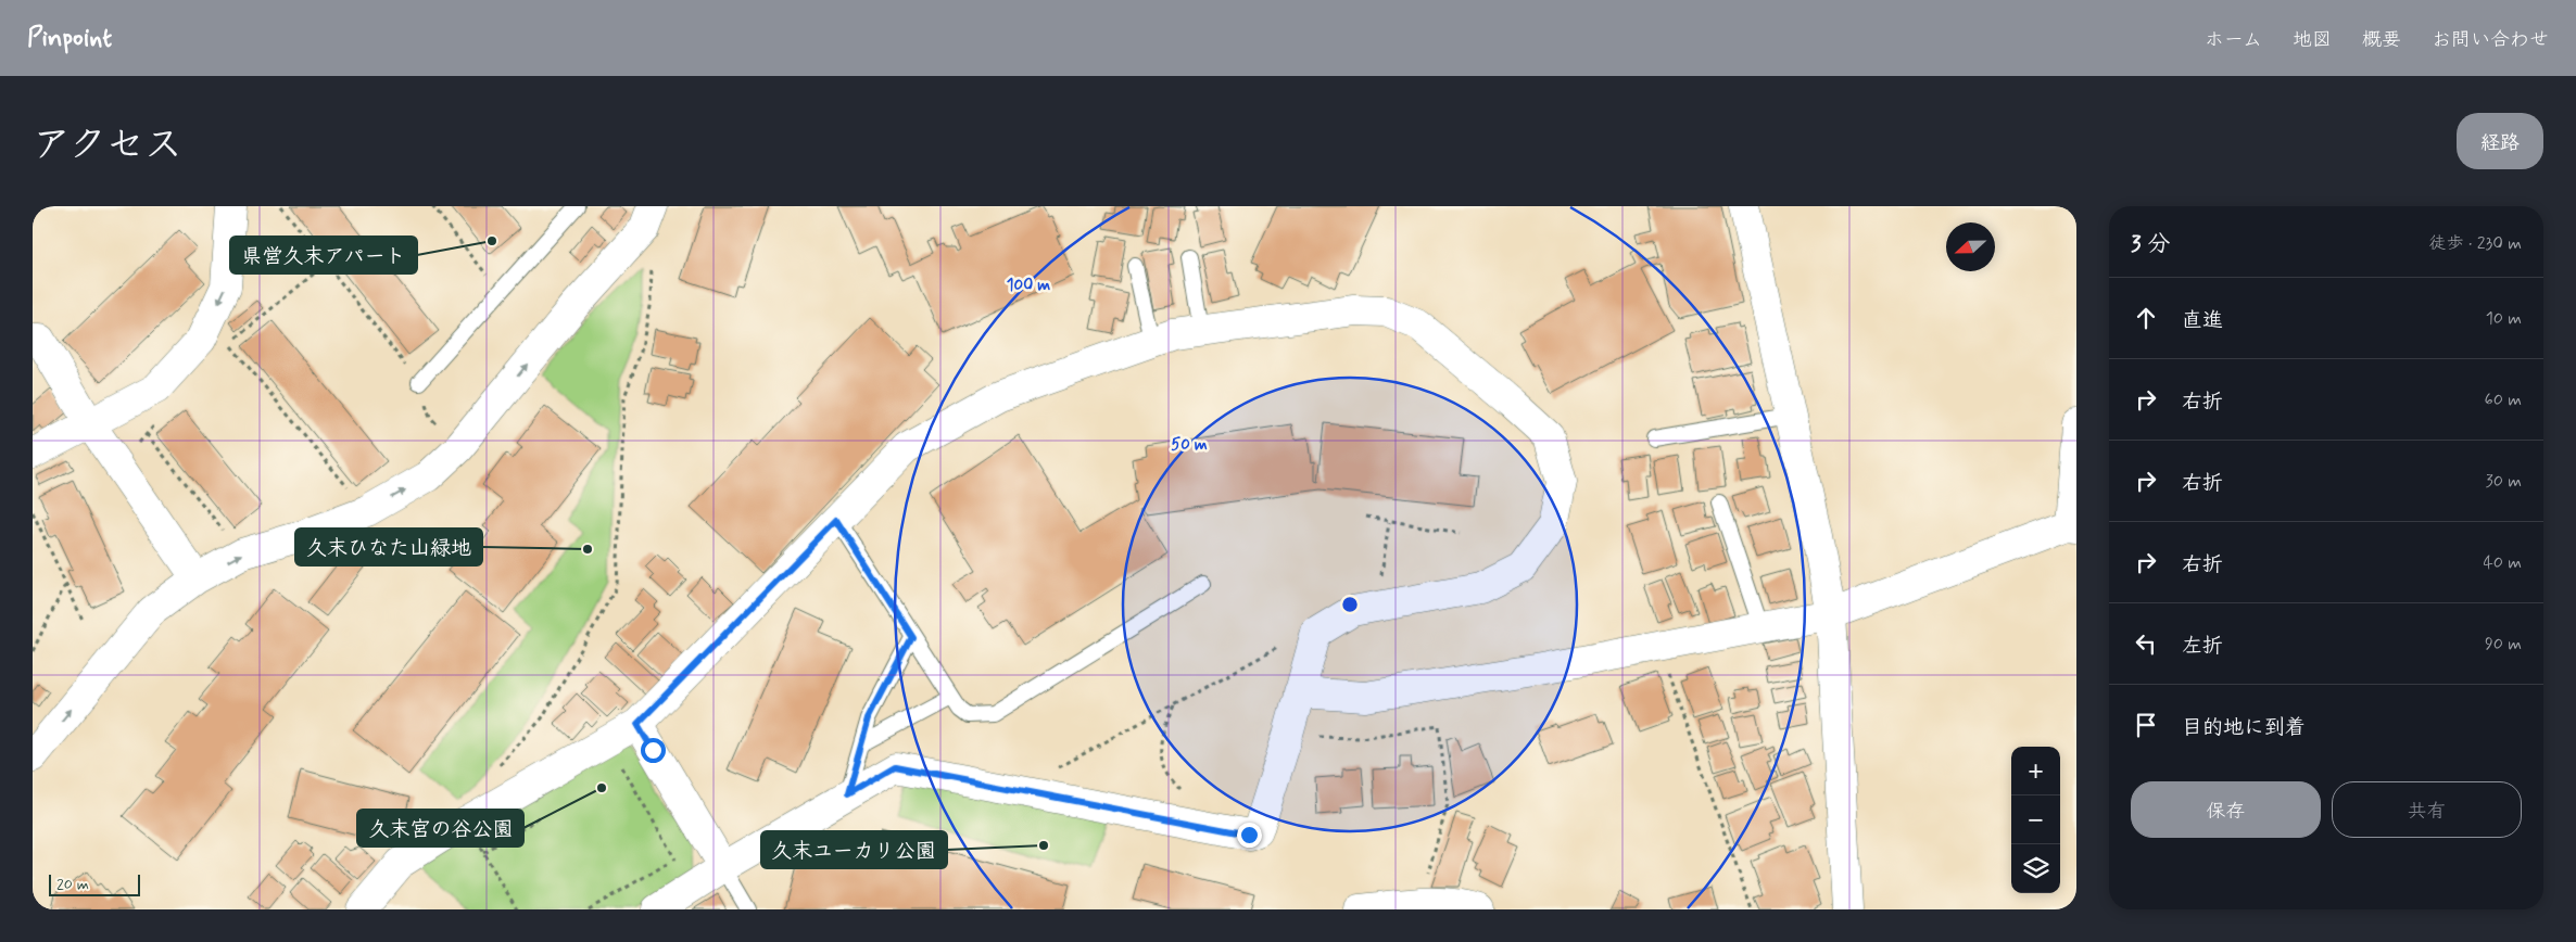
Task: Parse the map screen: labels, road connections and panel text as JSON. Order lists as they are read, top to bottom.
{
  "places": [
    "県営久末アパート",
    "久末ひなた山緑地",
    "久末宮の谷公園",
    "久末ユーカリ公園"
  ],
  "scale_bar": "20 m",
  "north": "left",
  "page": {
    "header": "Pinpoint",
    "nav": [
      "ホーム",
      "地図",
      "概要",
      "お問い合わせ"
    ],
    "title": "アクセス",
    "buttons": [
      "経路",
      ["保存", "共有"]
    ],
    "heading": ["3 分", "徒歩 · 230 m"],
    "list": [
      ["直進", "10 m"],
      ["右折", "60 m"],
      ["右折", "30 m"],
      ["右折", "40 m"],
      ["左折", "90 m"],
      "目的地に到着"
    ],
    "map_buttons": ["+", "−"],
    "scale": "20 m"
  },
  "rings": ["100 m", "50 m"]
}
